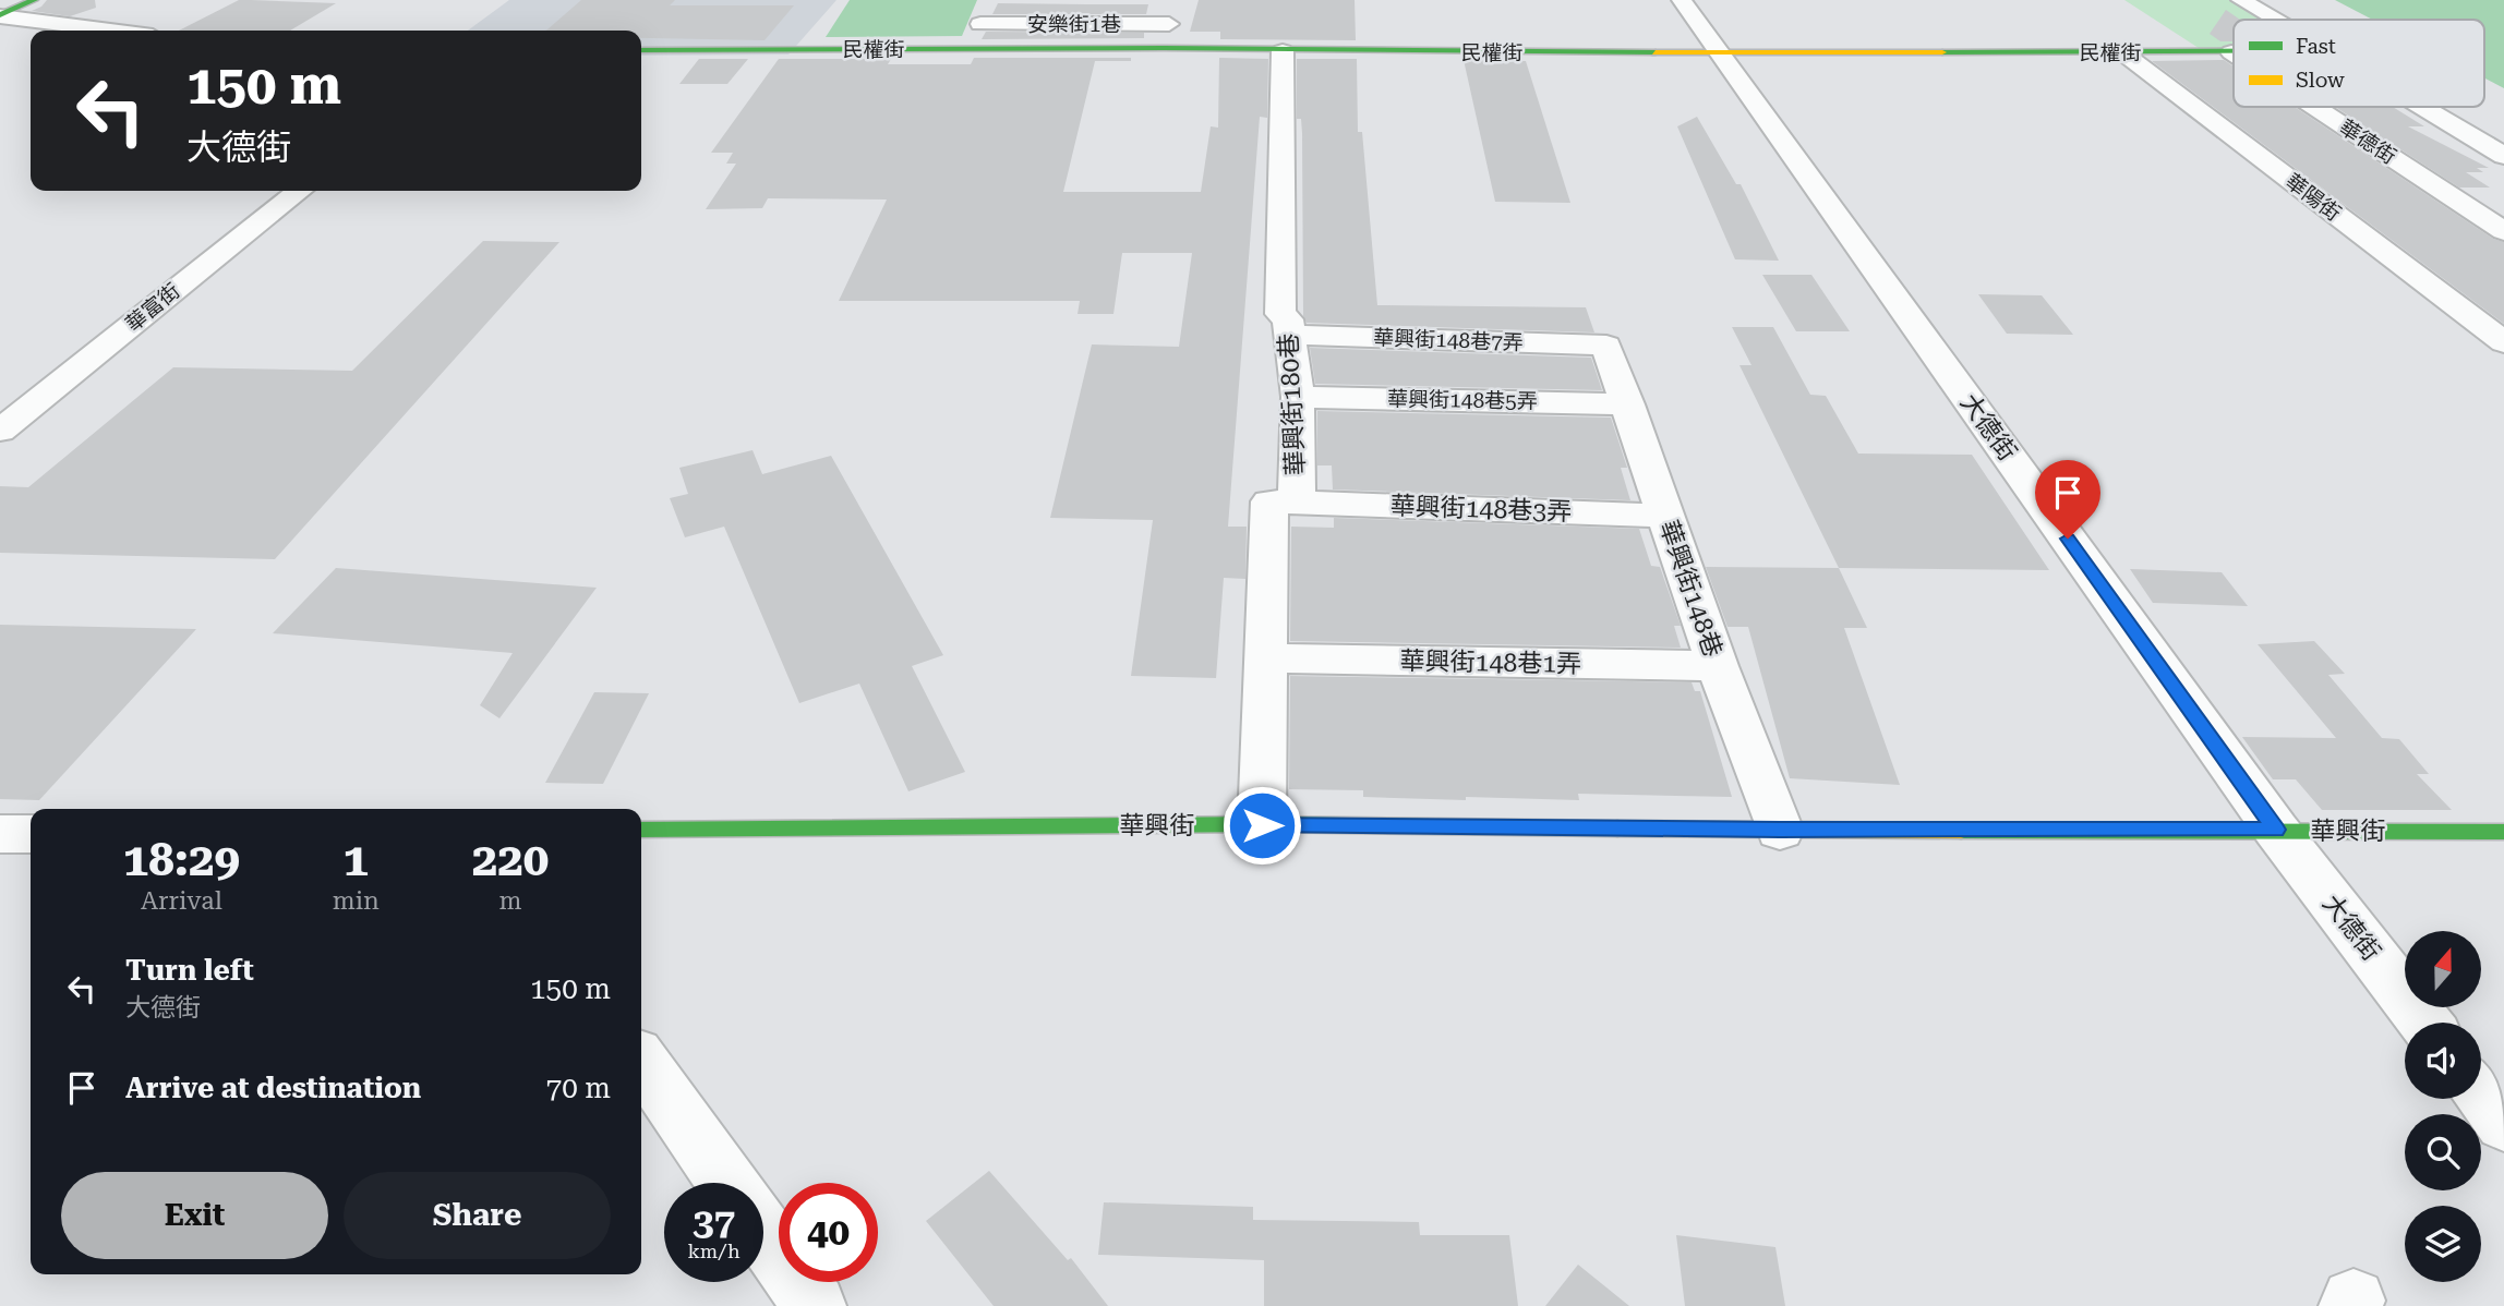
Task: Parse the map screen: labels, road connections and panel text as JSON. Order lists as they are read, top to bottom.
{
  "streets": {
    "street": [
      "安樂街1巷",
      "民權街",
      "華德街",
      "華陽街",
      "華富街",
      "華興街148巷7弄",
      "華興街148巷5弄",
      "華興街180巷",
      "大德街",
      "華興街148巷3弄",
      "華興街148巷",
      "華興街148巷1弄",
      "華興街"
    ]
  },
  "crossings": [
    ["民權街", "華陽街"],
    ["民權街", "華興街180巷"],
    ["民權街", "大德街"],
    ["華興街148巷7弄", "華興街180巷"],
    ["華興街148巷7弄", "華興街148巷"],
    ["華興街148巷5弄", "華興街180巷"],
    ["華興街148巷5弄", "華興街148巷"],
    ["華興街180巷", "華興街148巷3弄"],
    ["華興街180巷", "華興街148巷1弄"],
    ["華興街180巷", "華興街"],
    ["大德街", "華興街"],
    ["華興街148巷3弄", "華興街148巷"],
    ["華興街148巷", "華興街148巷1弄"],
    ["華興街148巷", "華興街"]
  ],
  "legend": ["Fast", "Slow"],
  "north": "top",
  "page": {
    "turn": ["150 m", "大德街"],
    "eta": [
      "18:29",
      "Arrival",
      "1",
      "min",
      "220",
      "m"
    ],
    "list": [
      {
        "name": "Turn left",
        "note": "大德街",
        "value": "150 m"
      },
      {
        "name": "Arrive at destination",
        "value": "70 m"
      }
    ],
    "buttons": ["Exit", "Share"],
    "speed": "37 km/h",
    "limit": "40"
  }
}
